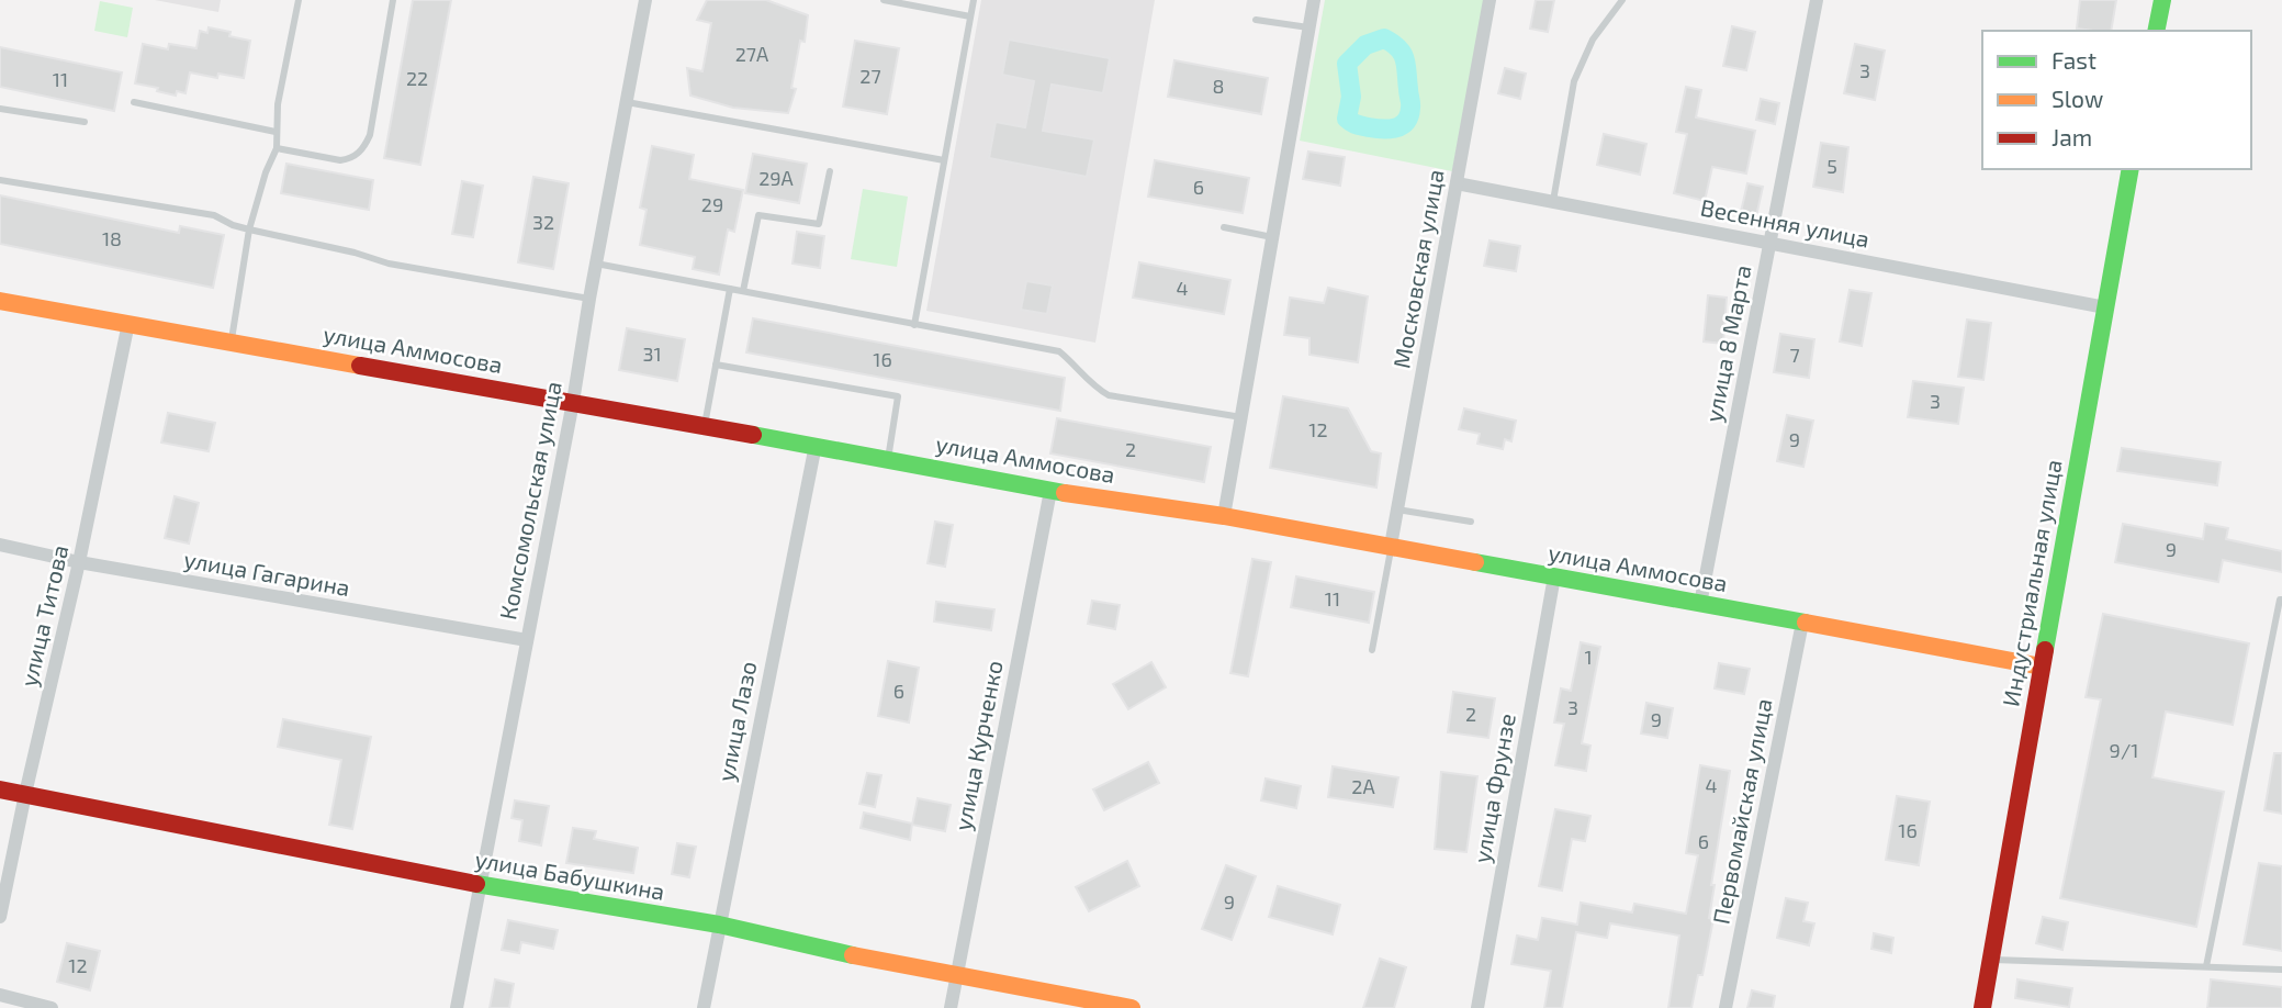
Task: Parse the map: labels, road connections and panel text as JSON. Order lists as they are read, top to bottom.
{
  "streets": {
    "main road": ["улица Аммосова", "Индустриальная улица", "улица Бабушкина"],
    "street": [
      "Весенняя улица",
      "Московская улица",
      "улица 8 Марта",
      "Комсомольская улица",
      "улица Гагарина",
      "улица Титова",
      "улица Лазо",
      "улица Курченко",
      "улица Фрунзе",
      "Первомайская улица"
    ]
  },
  "crossings": [
    ["Весенняя улица", "Московская улица"],
    ["Весенняя улица", "улица 8 Марта"],
    ["Весенняя улица", "Индустриальная улица"],
    ["Московская улица", "улица Аммосова"],
    ["улица 8 Марта", "улица Аммосова"],
    ["улица Аммосова", "Комсомольская улица"],
    ["улица Аммосова", "Индустриальная улица"],
    ["улица Аммосова", "улица Титова"],
    ["улица Аммосова", "улица Лазо"],
    ["улица Аммосова", "улица Курченко"],
    ["улица Аммосова", "улица Фрунзе"],
    ["улица Аммосова", "Первомайская улица"],
    ["Комсомольская улица", "улица Гагарина"],
    ["Комсомольская улица", "улица Бабушкина"],
    ["улица Гагарина", "улица Титова"],
    ["улица Титова", "улица Бабушкина"],
    ["улица Лазо", "улица Бабушкина"],
    ["улица Курченко", "улица Бабушкина"]
  ],
  "house_numbers": [
    "27А",
    "3",
    "27",
    "22",
    "11",
    "8",
    "5",
    "29А",
    "6",
    "29",
    "32",
    "18",
    "4",
    "31",
    "7",
    "16",
    "3",
    "12",
    "9",
    "2",
    "9",
    "11",
    "1",
    "6",
    "3",
    "2",
    "9",
    "9/1",
    "4",
    "2А",
    "16",
    "6",
    "9",
    "12"
  ],
  "legend": ["Fast", "Slow", "Jam"]
}
